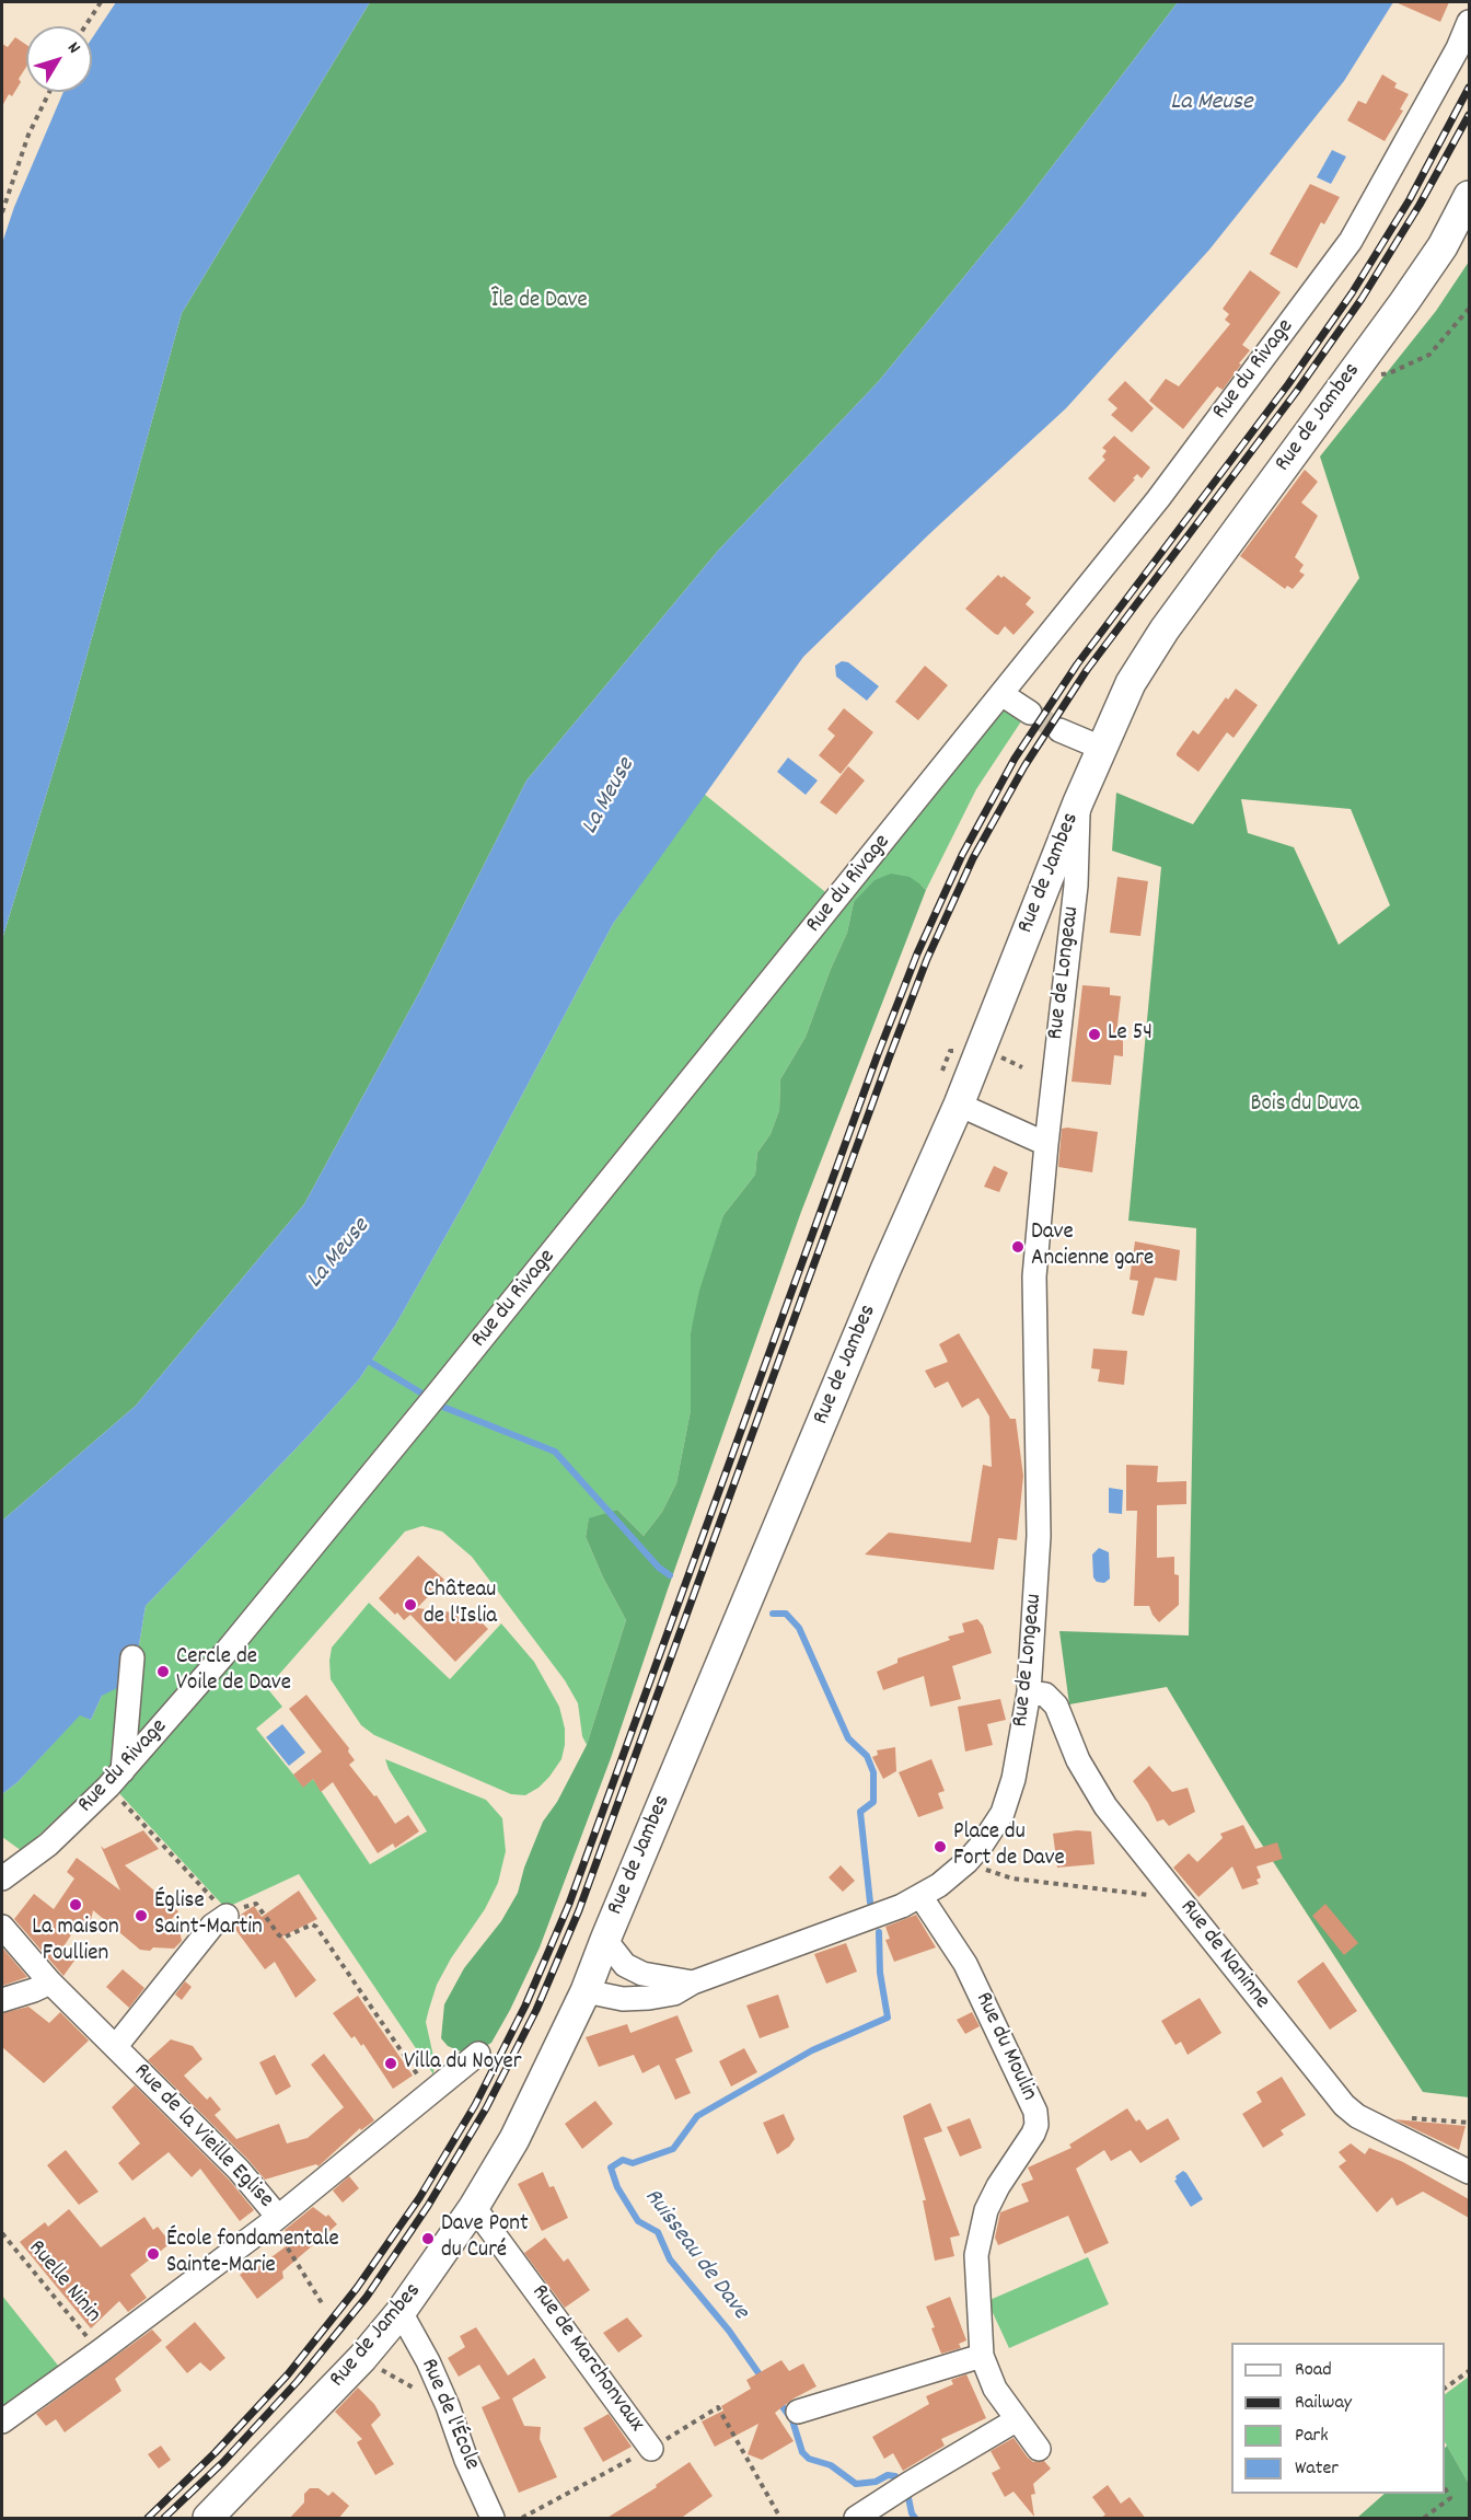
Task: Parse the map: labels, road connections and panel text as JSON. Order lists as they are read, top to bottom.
{
  "streets": {
    "main road": ["Rue de Jambes"],
    "street": [
      "Rue du Rivage",
      "Rue de Longeau",
      "Rue de Naninne",
      "Rue du Moulin",
      "Rue de la Vieille Eglise",
      "Rue de Marchonvaux",
      "Rue de l'École"
    ],
    "path": ["Ruelle Ninin"]
  },
  "crossings": [
    ["Rue de Jambes", "Rue de Longeau"],
    ["Rue de Jambes", "Rue de Marchonvaux"],
    ["Rue de Jambes", "Rue de l'École"],
    ["Rue de Longeau", "Rue de Naninne"],
    ["Rue de Longeau", "Rue du Moulin"]
  ],
  "water": ["La Meuse", "Ruisseau de Dave"],
  "parks": ["Île de Dave", "Bois du Duva"],
  "places": [
    "Le 54",
    "Dave Ancienne gare",
    "Château de l'Islia",
    "Cercle de Voile de Dave",
    "Place du Fort de Dave",
    "La maison Foullien",
    "Église Saint-Martin",
    "Villa du Noyer",
    "Dave Pont du Curé",
    "École fondamentale Sainte-Marie"
  ],
  "legend": [
    "Road",
    "Railway",
    "Park",
    "Water"
  ],
  "north": "top right"
}
